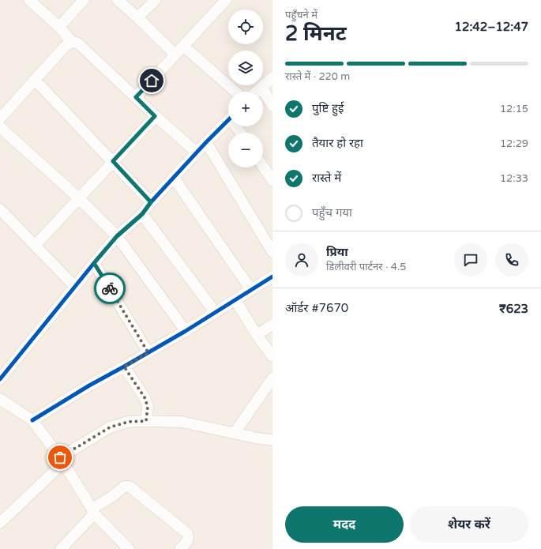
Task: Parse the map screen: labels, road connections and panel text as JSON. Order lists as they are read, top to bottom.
{
  "page": {
    "heading": ["2 मिनट", "पहुँचने में", "12:42–12:47"],
    "panel": [
      "प्रिया",
      "डिलीवरी पार्टनर · 4.5",
      "ऑर्डर #7670",
      "₹623"
    ],
    "map_buttons": ["+", "−"],
    "bar": "रास्ते में · 220 m",
    "list": [
      ["पुष्टि हुई", "12:15"],
      ["तैयार हो रहा", "12:29"],
      ["रास्ते में", "12:33"],
      "पहुँच गया"
    ],
    "buttons": ["मदद", "शेयर करें"]
  }
}
